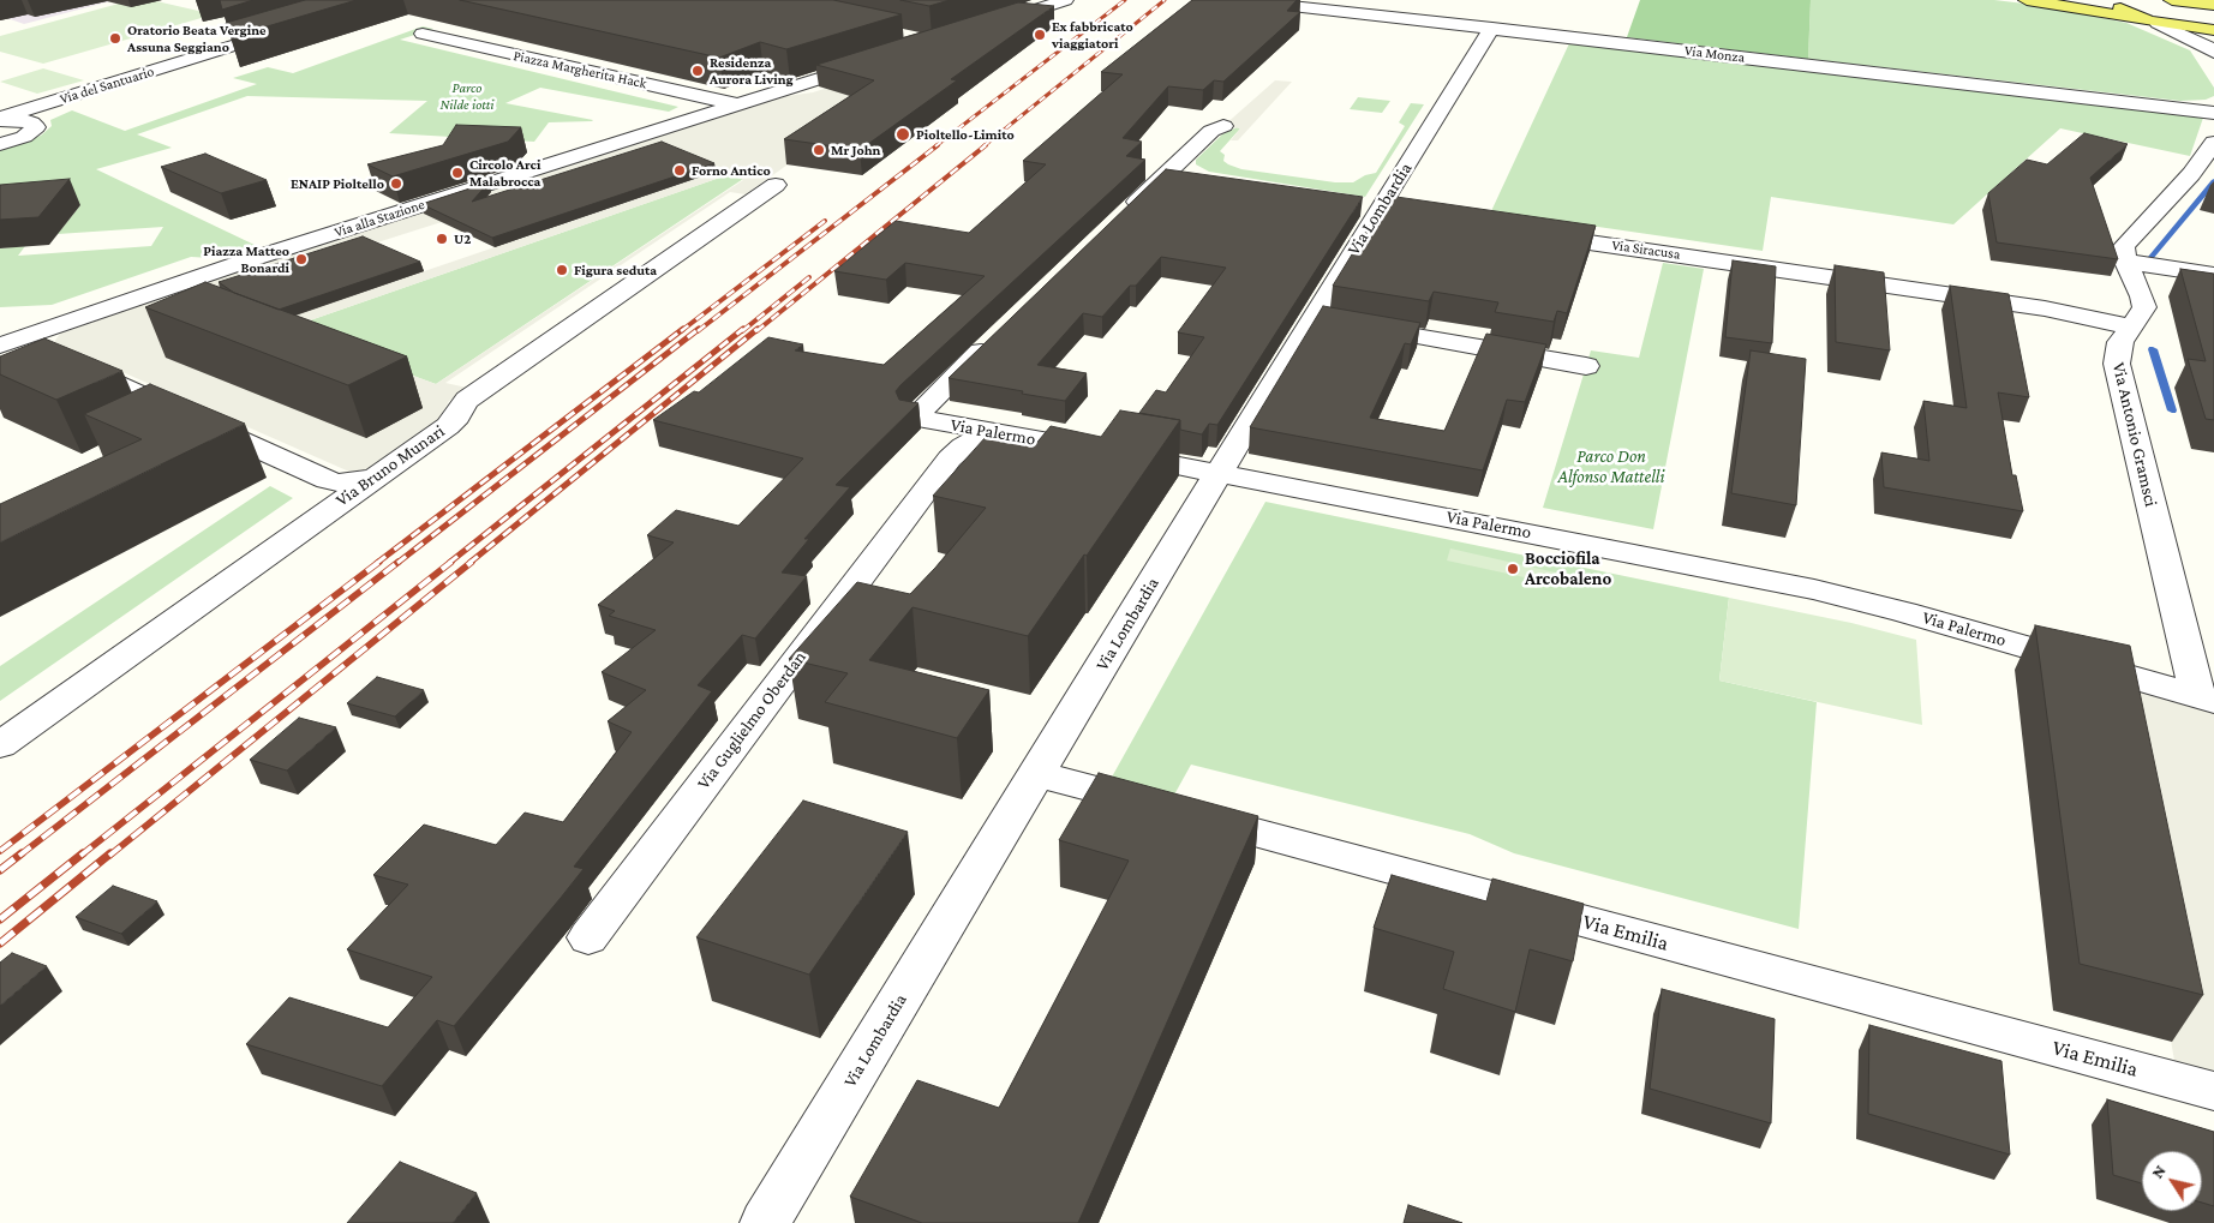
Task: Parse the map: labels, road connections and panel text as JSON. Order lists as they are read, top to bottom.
{
  "streets": {
    "street": [
      "Via Monza",
      "Piazza Margherita Hack",
      "Via del Santuario",
      "Via Lombardia",
      "Via alla Stazione",
      "Via Siracusa",
      "Via Palermo",
      "Via Antonio Gramsci",
      "Via Bruno Munari",
      "Via Guglielmo Oberdan",
      "Via Emilia"
    ]
  },
  "crossings": [
    ["Via Monza", "Via Lombardia"],
    ["Piazza Margherita Hack", "Via alla Stazione"],
    ["Via Lombardia", "Via Palermo"],
    ["Via Lombardia", "Via Emilia"],
    ["Via Siracusa", "Via Antonio Gramsci"],
    ["Via Palermo", "Via Antonio Gramsci"],
    ["Via Palermo", "Via Guglielmo Oberdan"]
  ],
  "parks": ["Parco Nilde iotti", "Parco Don Alfonso Mattelli"],
  "places": [
    "Ex fabbricato viaggiatori",
    "Oratorio Beata Vergine Assuna Seggiano",
    "Residenza Aurora Living",
    "Pioltello-Limito",
    "Mr John",
    "Forno Antico",
    "Circolo Arci Malabrocca",
    "ENAIP Pioltello",
    "U2",
    "Piazza Matteo Bonardi",
    "Figura seduta",
    "Bocciofila Arcobaleno"
  ],
  "north": "top left"
}
